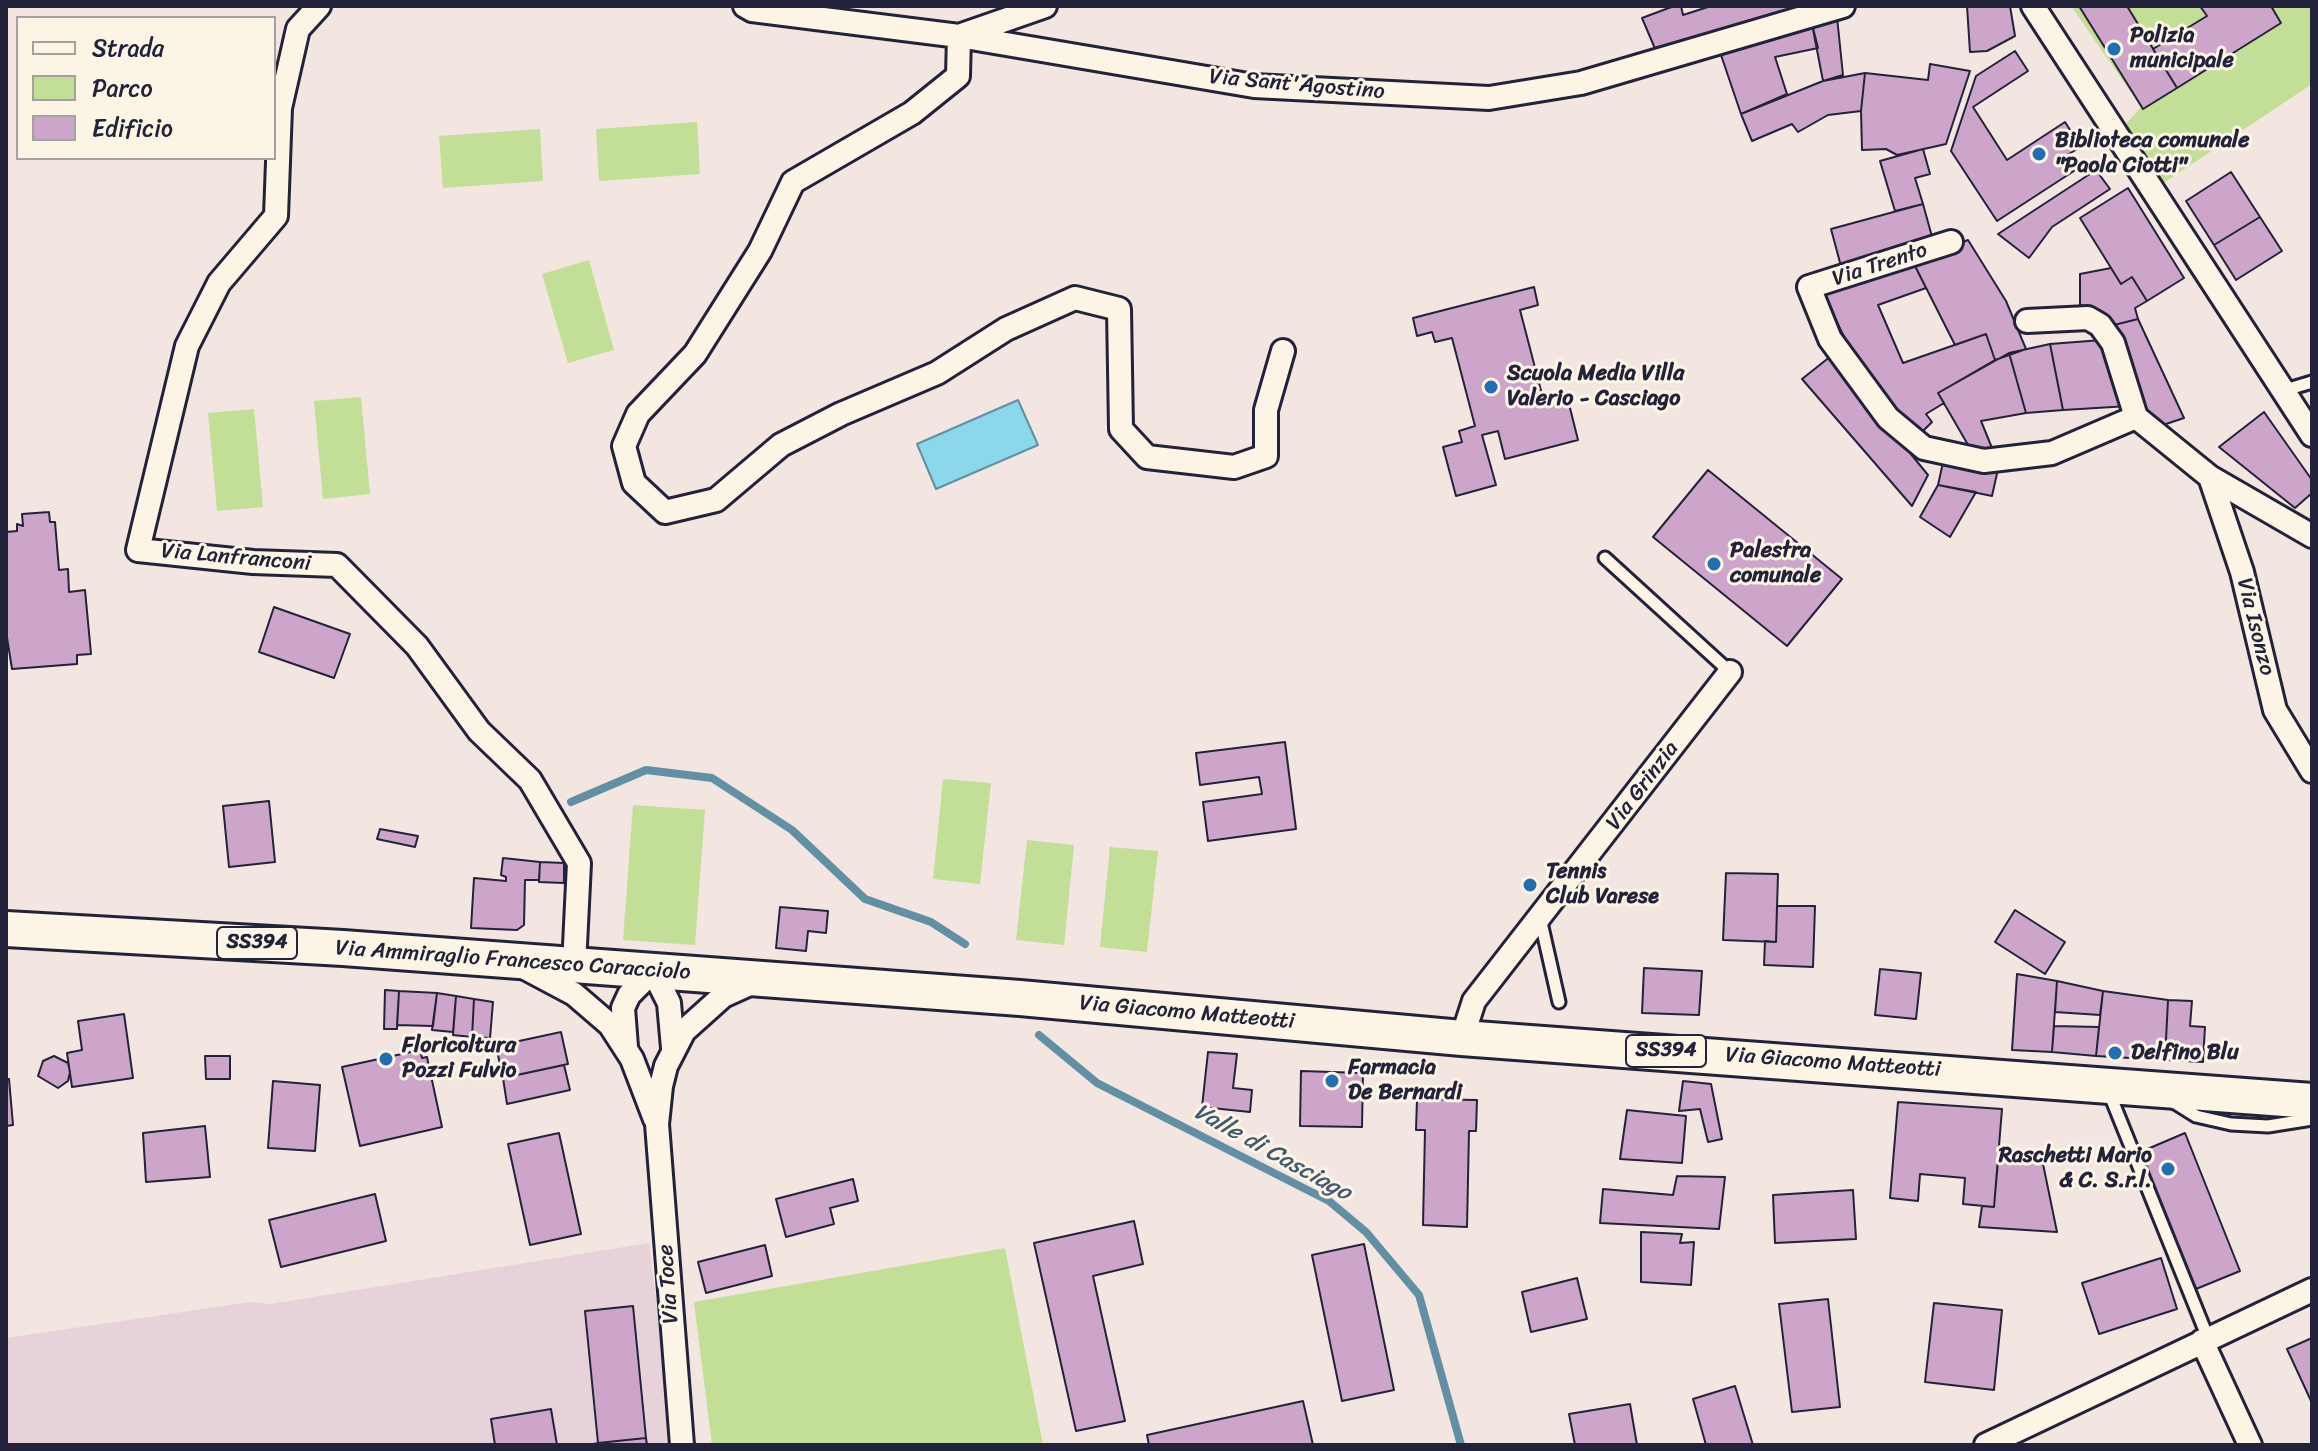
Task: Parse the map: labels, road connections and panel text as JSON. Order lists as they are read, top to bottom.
{
  "streets": {
    "main road": ["SS394", "Via Ammiraglio Francesco Caracciolo", "Via Giacomo Matteotti"],
    "street": [
      "Via Sant'Agostino",
      "Via Trento",
      "Via Lanfranconi",
      "Via Isonzo",
      "Via Grinzia",
      "Via Toce"
    ]
  },
  "crossings": [
    ["Via Lanfranconi", "Via Ammiraglio Francesco Caracciolo"],
    ["Via Grinzia", "Via Giacomo Matteotti"],
    ["Via Ammiraglio Francesco Caracciolo", "Via Giacomo Matteotti"],
    ["Via Ammiraglio Francesco Caracciolo", "Via Toce"]
  ],
  "water": ["Valle di Casciago"],
  "places": [
    "Polizia municipale",
    "Biblioteca comunale \"Paola Ciotti\"",
    "Scuola Media Villa Valerio - Casciago",
    "Palestra comunale",
    "Tennis Club Varese",
    "Delfino Blu",
    "Floricoltura Pozzi Fulvio",
    "Farmacia De Bernardi",
    "Raschetti Mario & C. S.r.l."
  ],
  "legend": ["Strada", "Parco", "Edificio"]
}
